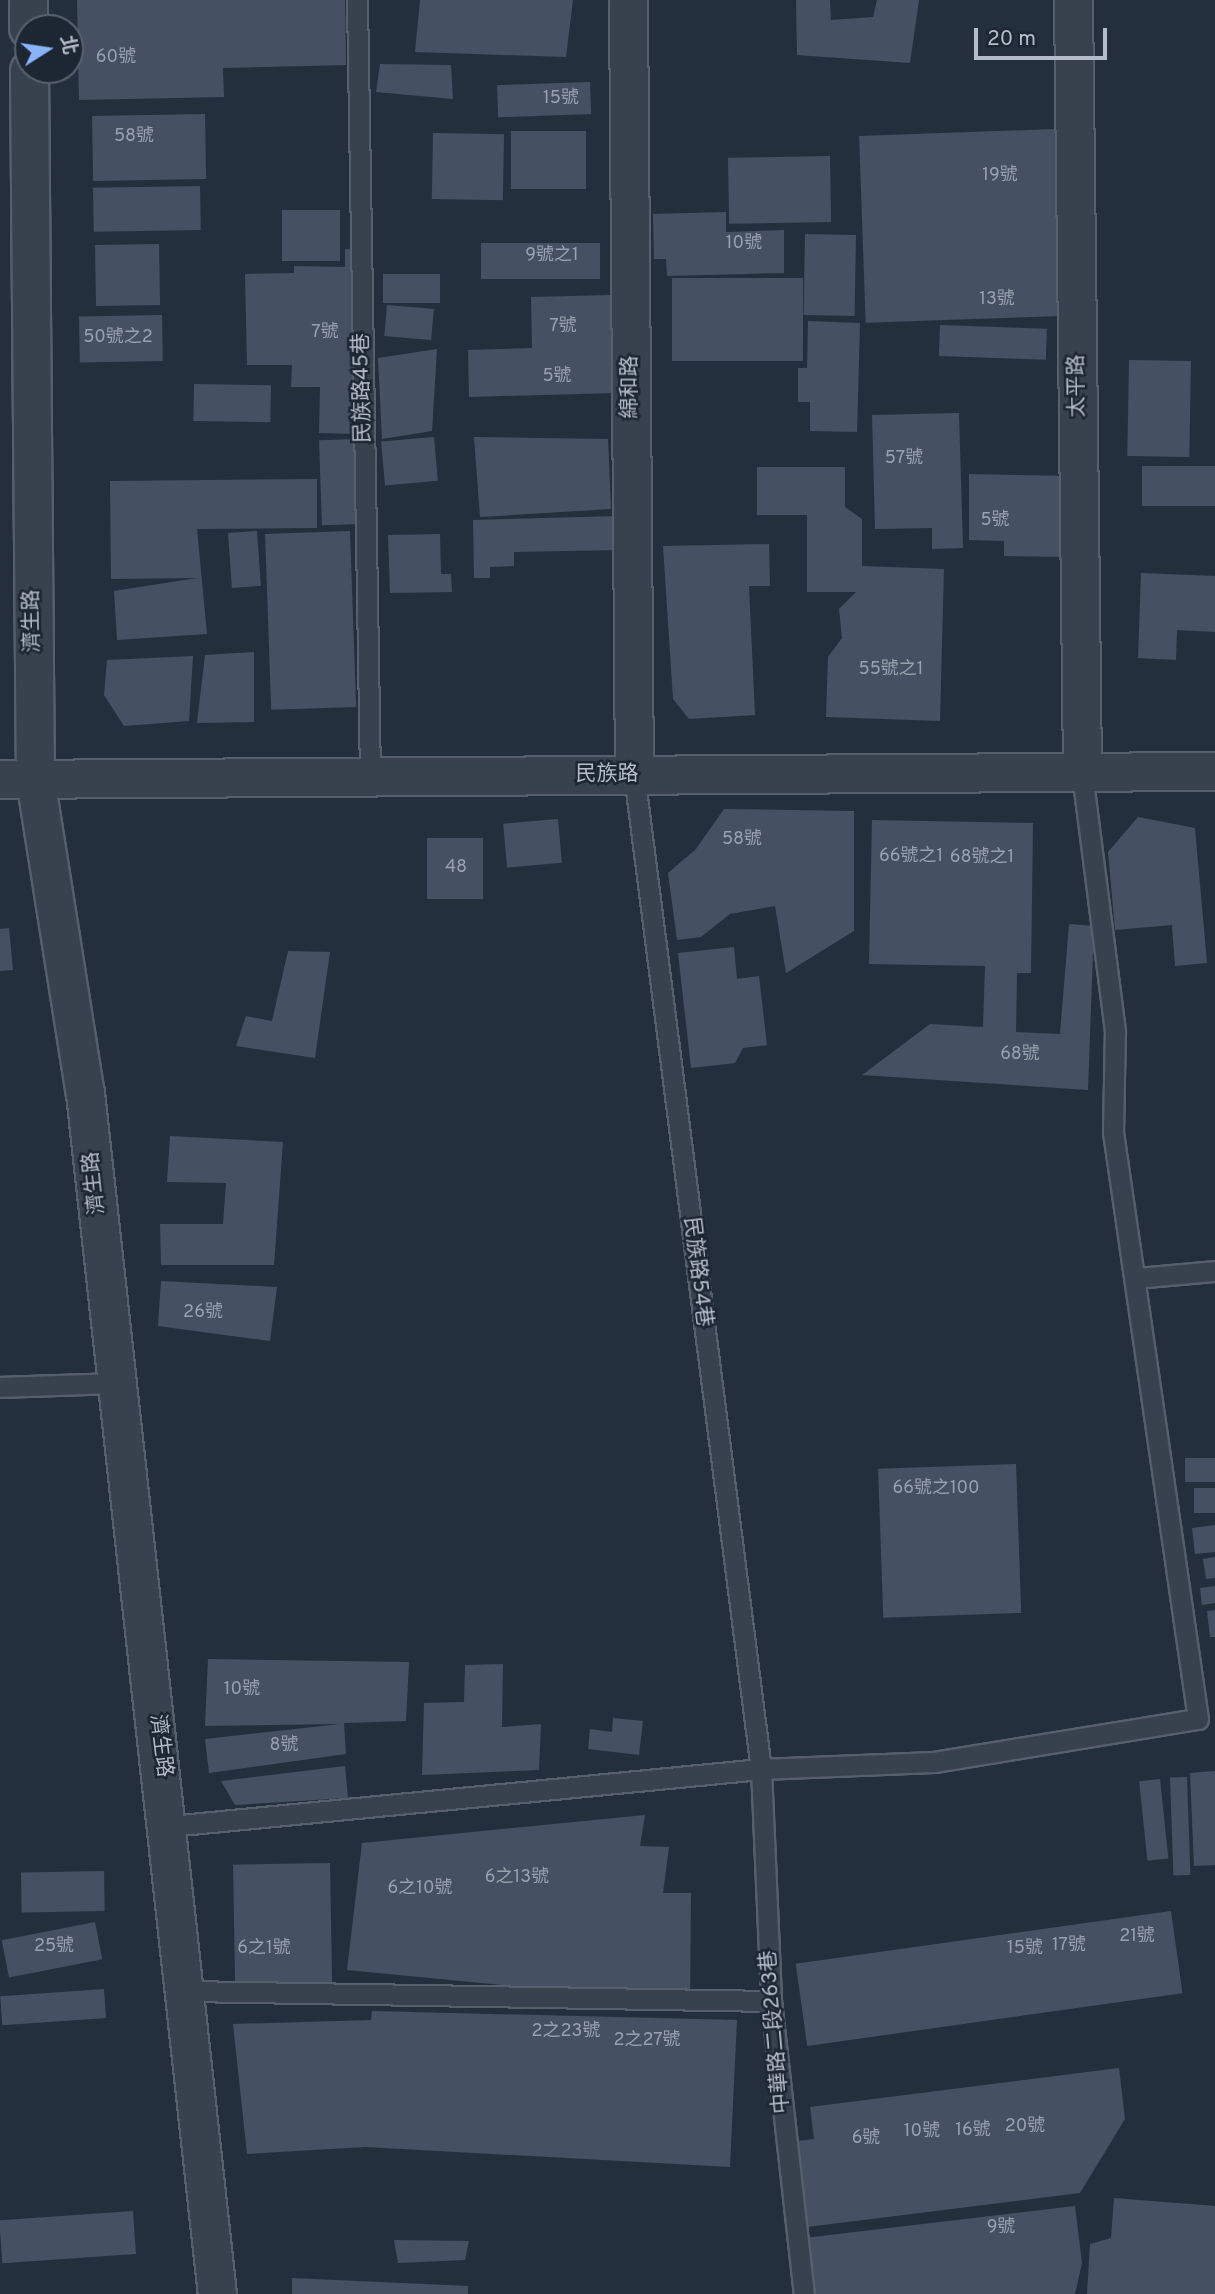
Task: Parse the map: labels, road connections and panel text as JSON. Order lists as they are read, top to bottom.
{
  "streets": {
    "street": [
      "太平路",
      "綿和路",
      "濟生路",
      "民族路"
    ],
    "lane": ["民族路45巷", "民族路54巷", "中華路二段263巷"]
  },
  "crossings": [
    ["太平路", "民族路"],
    ["綿和路", "民族路"],
    ["綿和路", "民族路54巷"],
    ["民族路45巷", "民族路"],
    ["濟生路", "民族路"],
    ["民族路", "民族路54巷"],
    ["民族路54巷", "中華路二段263巷"]
  ],
  "house_numbers": [
    "60號",
    "15號",
    "58號",
    "19號",
    "10號",
    "9號之1",
    "13號",
    "7號",
    "7號",
    "50號之2",
    "5號",
    "57號",
    "5號",
    "55號之1",
    "58號",
    "66號之1",
    "68號之1",
    "48",
    "68號",
    "26號",
    "66號之100",
    "10號",
    "8號",
    "6之13號",
    "6之10號",
    "21號",
    "17號",
    "25號",
    "6之1號",
    "15號",
    "2之23號",
    "2之27號",
    "20號",
    "16號",
    "10號",
    "6號",
    "9號"
  ],
  "scale_bar": "20 m",
  "north": "right"
}
